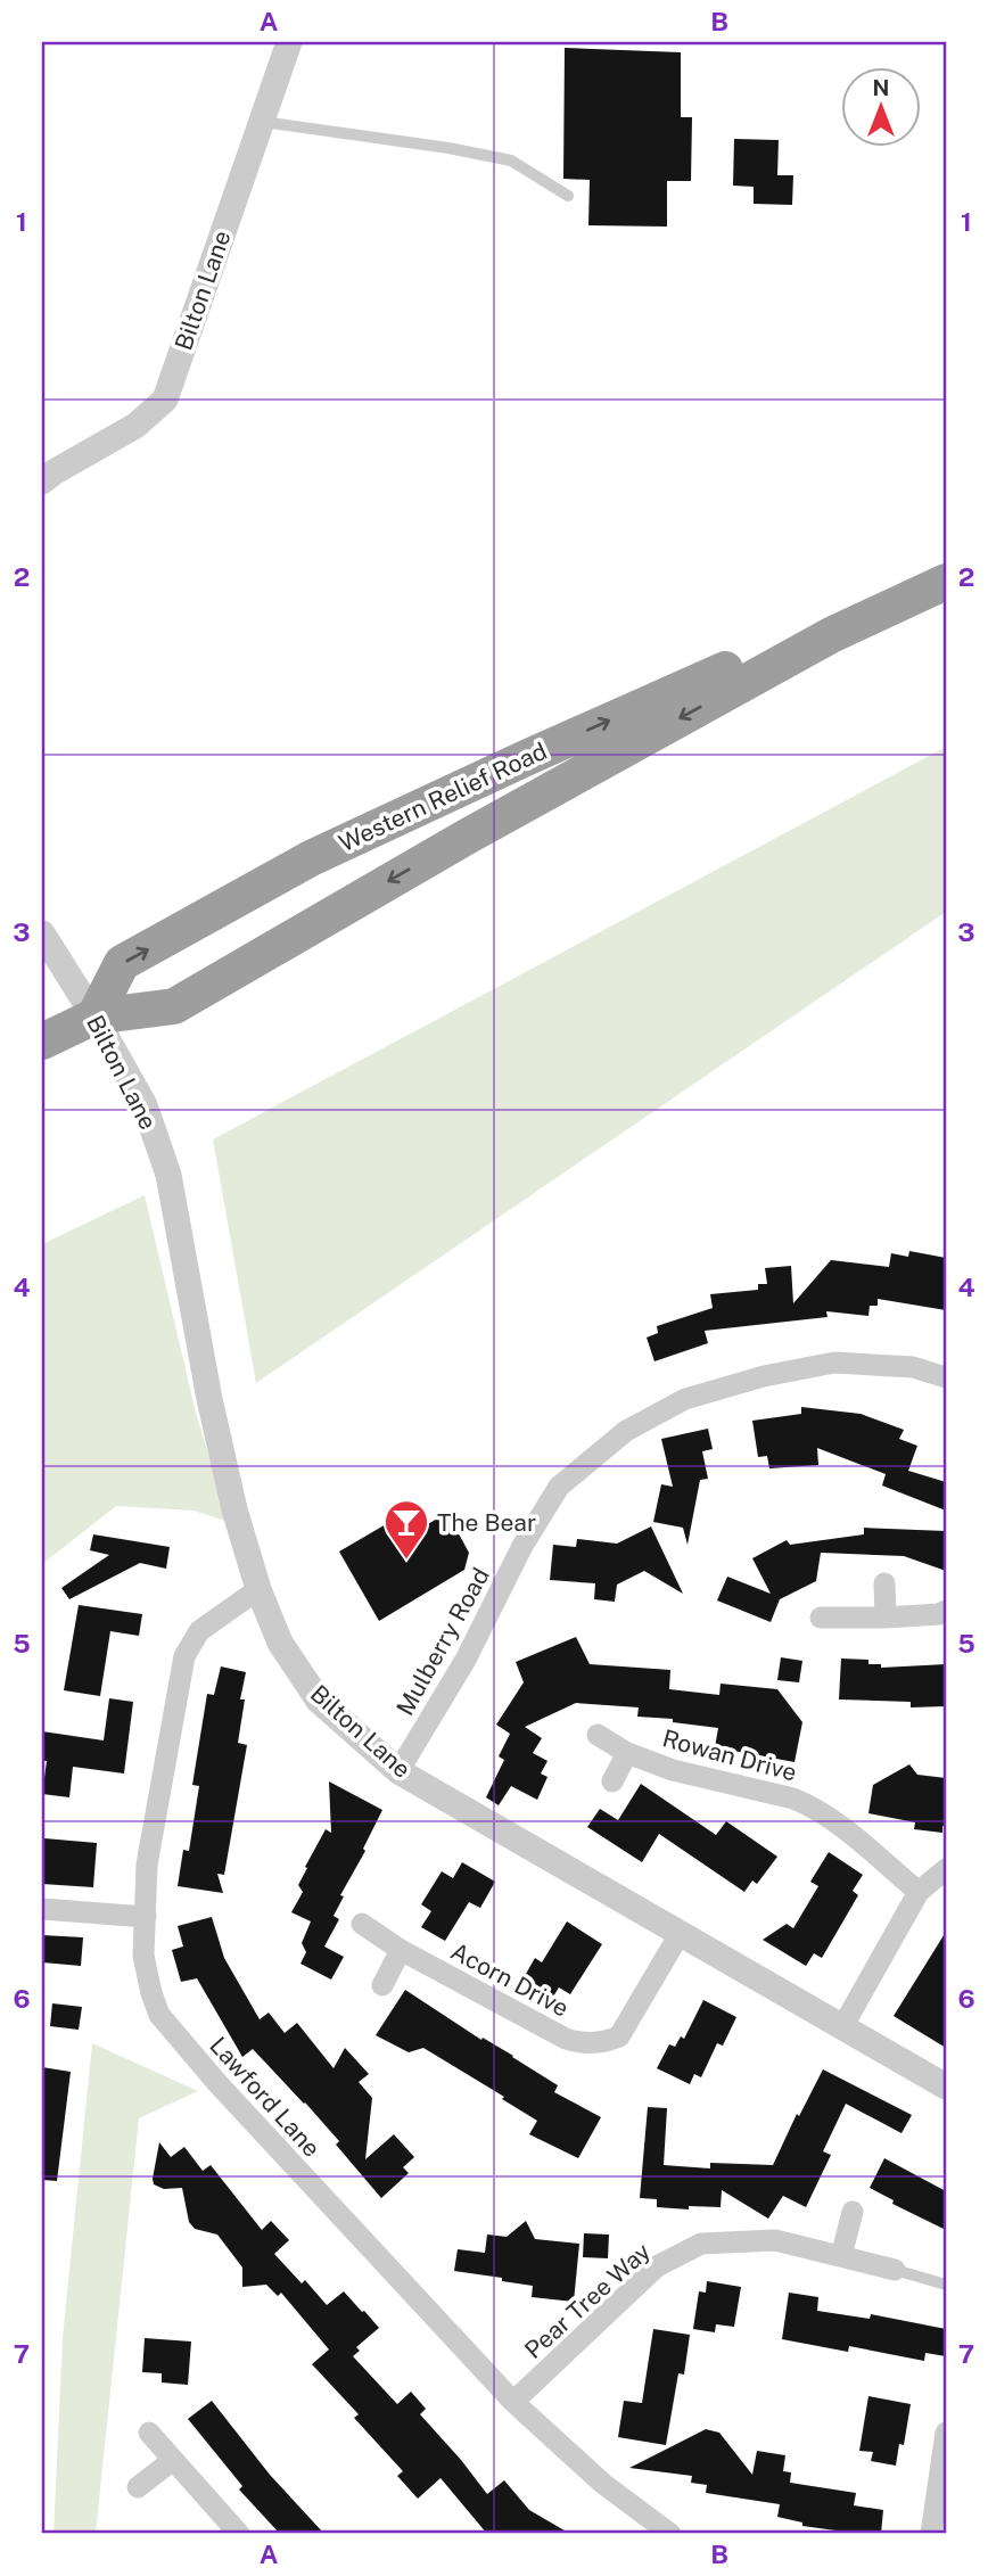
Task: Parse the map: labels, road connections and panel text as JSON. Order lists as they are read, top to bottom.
{
  "streets": {
    "highway": ["Western Relief Road"],
    "street": [
      "Bilton Lane",
      "Mulberry Road",
      "Rowan Drive",
      "Acorn Drive",
      "Lawford Lane",
      "Pear Tree Way"
    ]
  },
  "crossings": [
    ["Bilton Lane", "Western Relief Road"],
    ["Bilton Lane", "Mulberry Road"],
    ["Bilton Lane", "Acorn Drive"],
    ["Bilton Lane", "Lawford Lane"],
    ["Lawford Lane", "Pear Tree Way"]
  ],
  "places": {
    "bar": ["The Bear"]
  },
  "north": "top",
  "grid": {
    "columns": ["A", "B"],
    "rows": [
      "1",
      "2",
      "3",
      "4",
      "5",
      "6",
      "7"
    ]
  }
}
